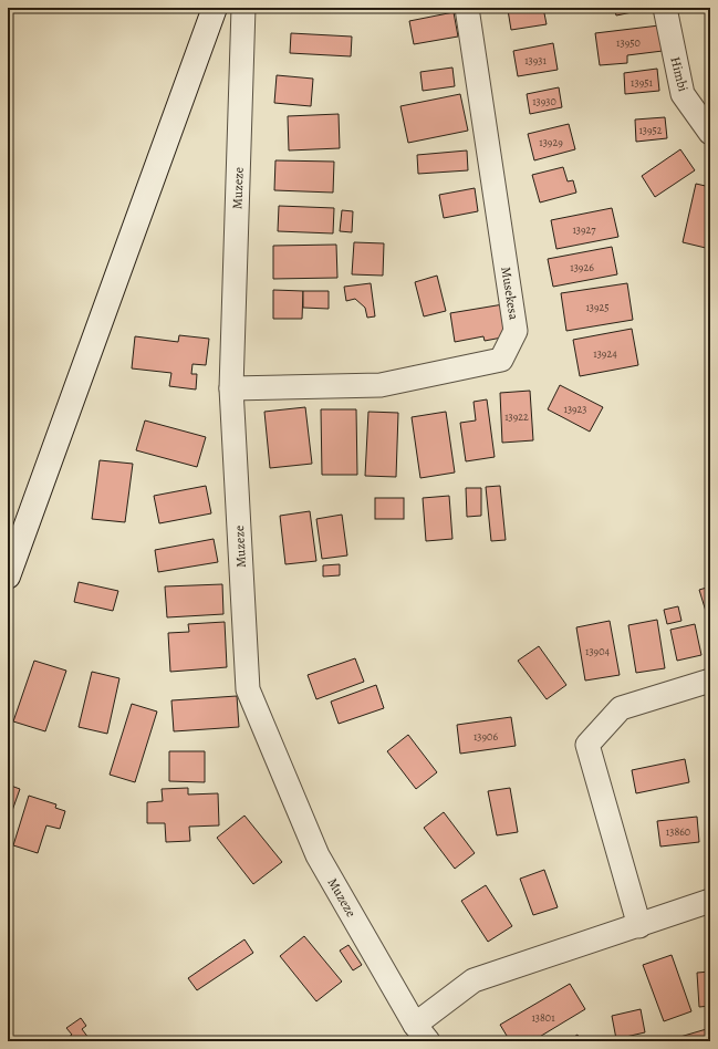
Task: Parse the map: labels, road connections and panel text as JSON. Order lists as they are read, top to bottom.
{
  "streets": {
    "street": ["Himbi", "Muzeze", "Musekesa"]
  },
  "crossings": [
    ["Muzeze", "Musekesa"]
  ],
  "house_numbers": [
    "13950",
    "13931",
    "13951",
    "13930",
    "13952",
    "13929",
    "13927",
    "13926",
    "13925",
    "13924",
    "13923",
    "13922",
    "13904",
    "13906",
    "13860",
    "13801"
  ]
}
